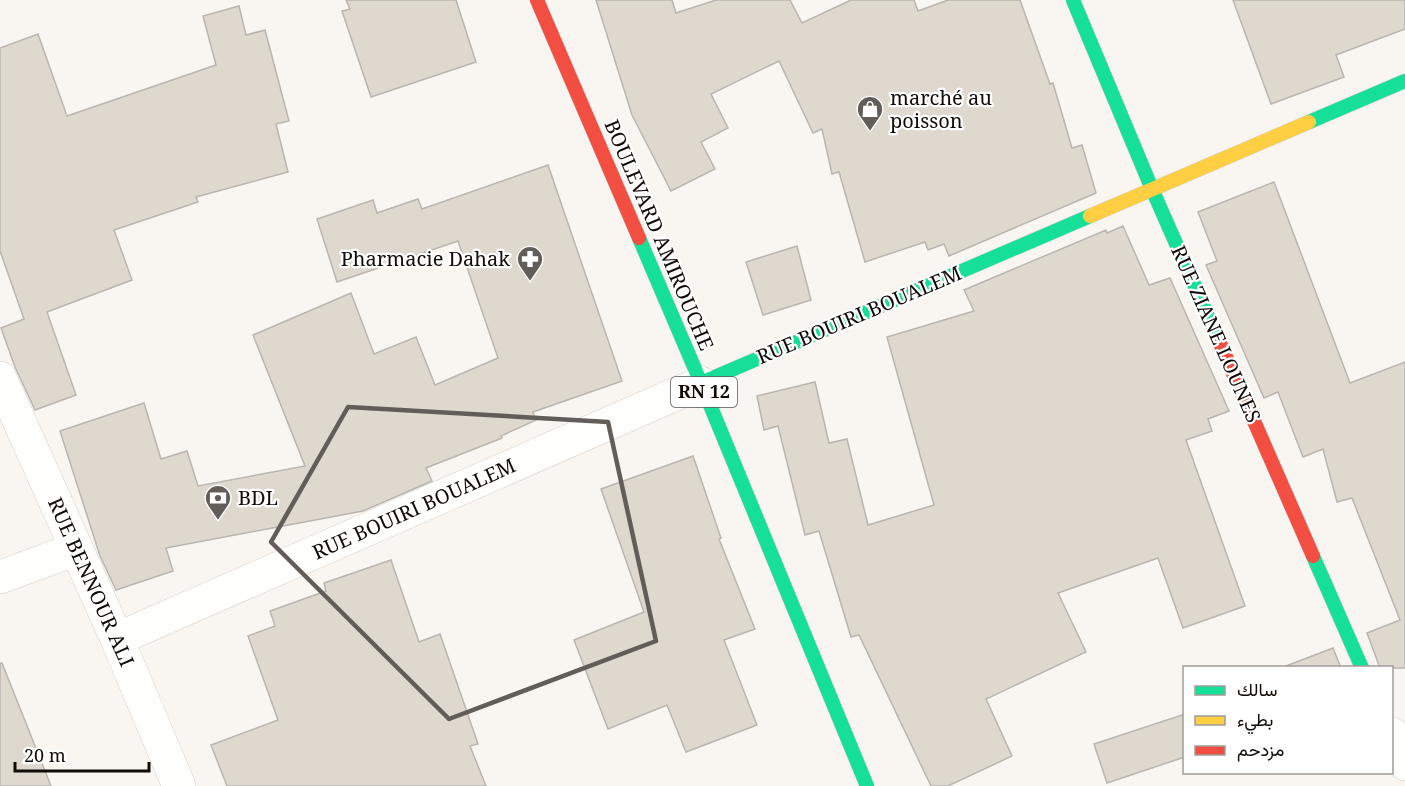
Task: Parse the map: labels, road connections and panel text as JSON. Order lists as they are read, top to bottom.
{
  "streets": {
    "main road": [
      "BOULEVARD AMIROUCHE",
      "RUE BOUIRI BOUALEM",
      "RUE ZIANE LOUNES",
      "RN 12"
    ],
    "street": ["RUE BENNOUR ALI"]
  },
  "crossings": [
    ["BOULEVARD AMIROUCHE", "RUE BOUIRI BOUALEM"],
    ["RUE BOUIRI BOUALEM", "RUE ZIANE LOUNES"],
    ["RUE BOUIRI BOUALEM", "RUE BENNOUR ALI"]
  ],
  "places": {
    "shop": ["marché au poisson"],
    "pharmacy": ["Pharmacie Dahak"],
    "bank": ["BDL"]
  },
  "legend": ["سالك", "بطيء", "مزدحم"],
  "scale_bar": "20 m"
}
